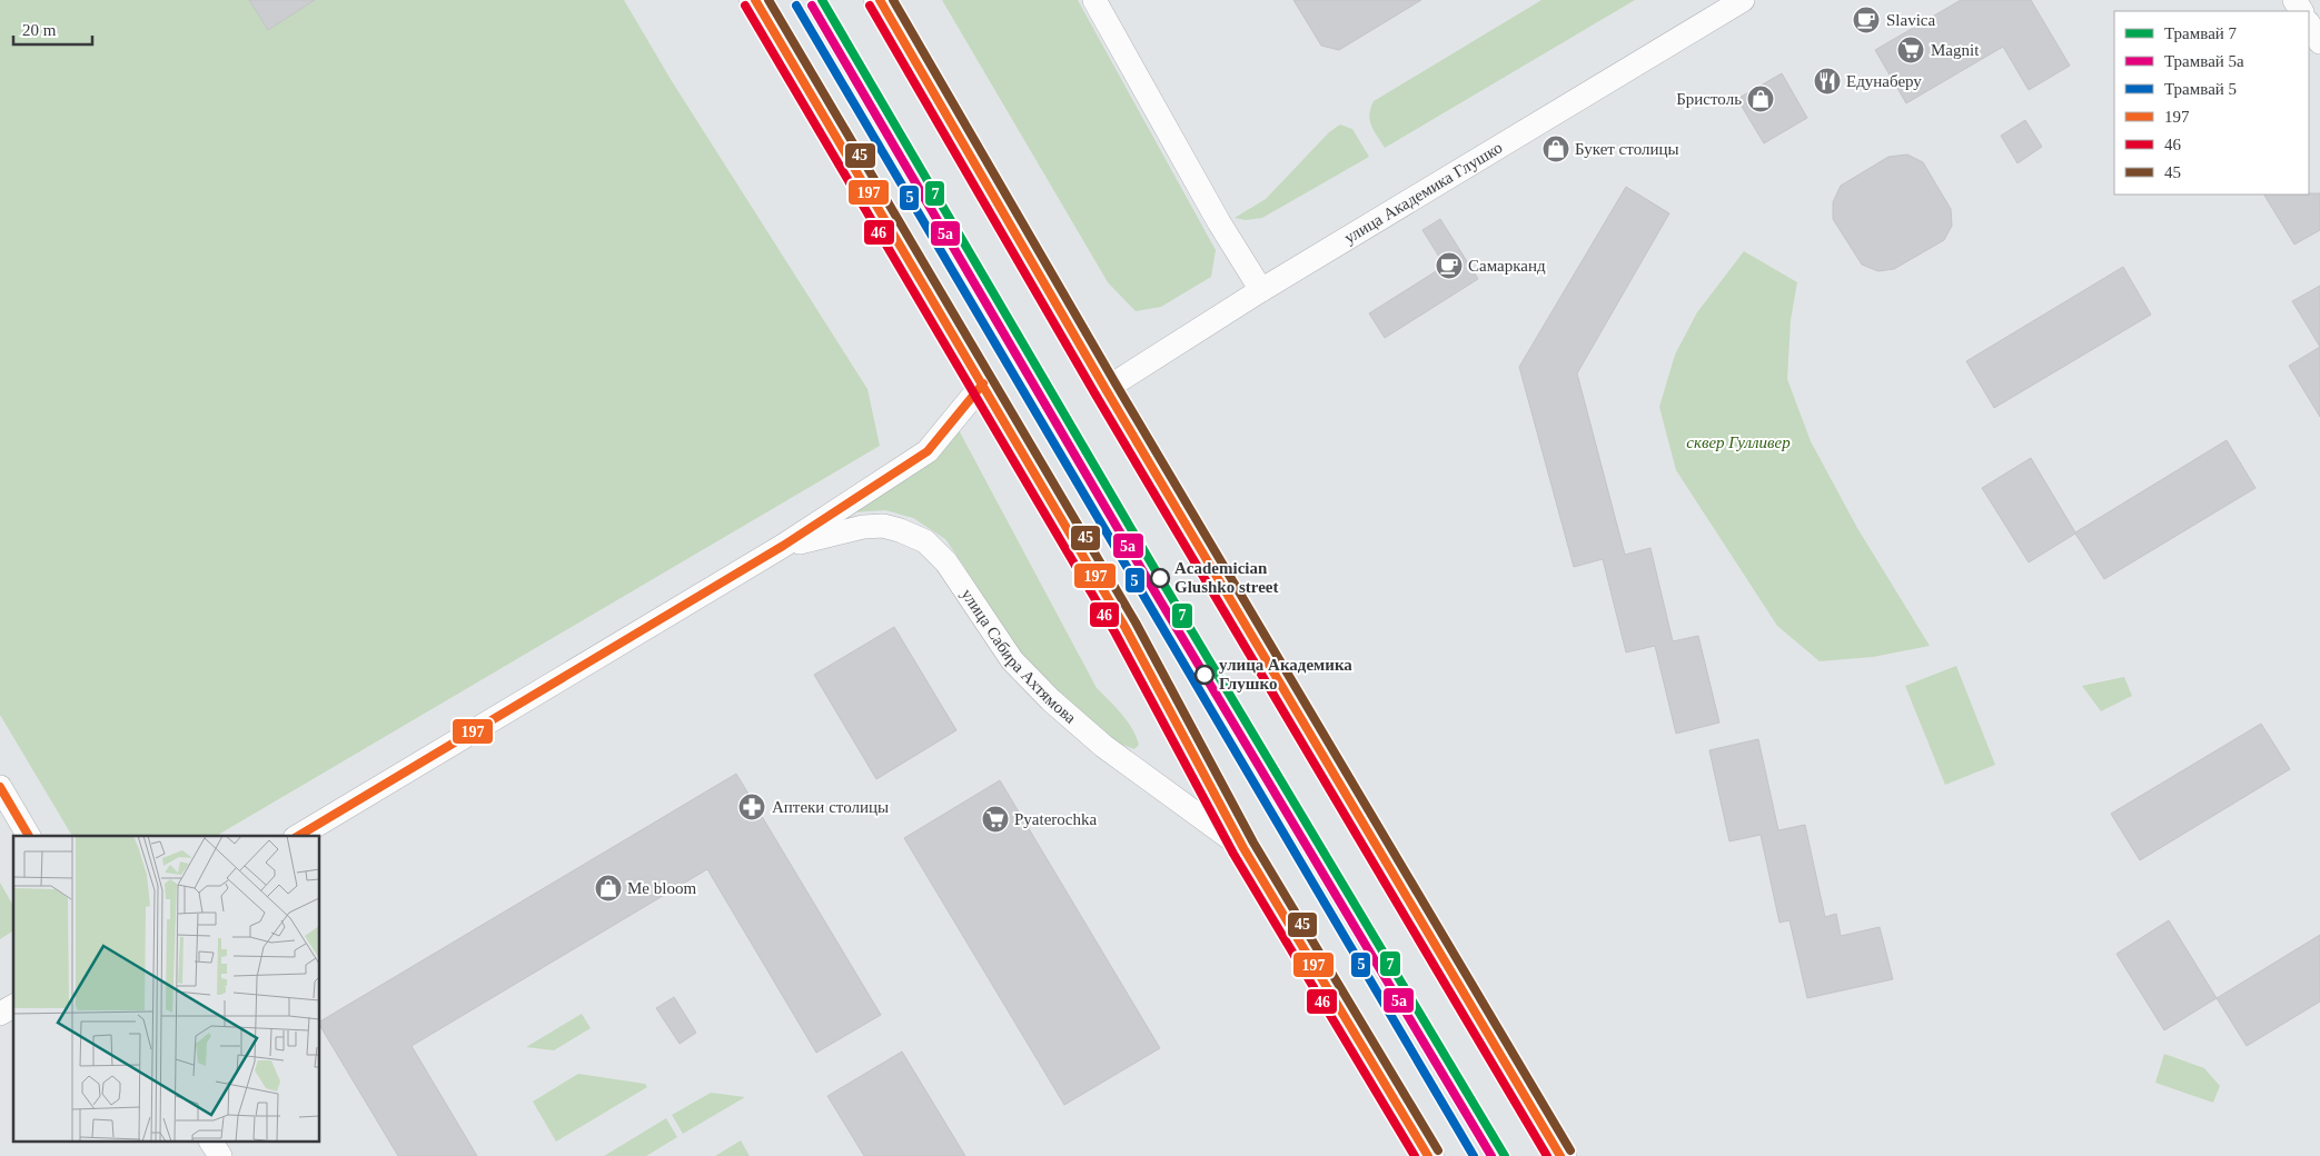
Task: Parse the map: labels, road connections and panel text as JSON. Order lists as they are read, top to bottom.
{
  "streets": {
    "street": ["улица Академика Глушко", "улица Сабира Ахтямова"]
  },
  "parks": ["сквер Гулливер"],
  "places": {
    "cafe": ["Slavica", "Самарканд"],
    "supermarket": ["Magnit", "Pyaterochka"],
    "restaurant": ["Едунаберу"],
    "shop": ["Бристоль", "Букет столицы", "Me bloom"],
    "other": ["Academician Glushko street", "улица Академика Глушко"],
    "pharmacy": ["Аптеки столицы"]
  },
  "lines": [
    "tram line 7",
    "transit line 197",
    "transit line 45",
    "tram line 5а",
    "tram line 5",
    "transit line 46"
  ],
  "legend": [
    "Трамвай 7",
    "Трамвай 5а",
    "Трамвай 5",
    "197",
    "46",
    "45"
  ],
  "scale_bar": "20 m"
}
